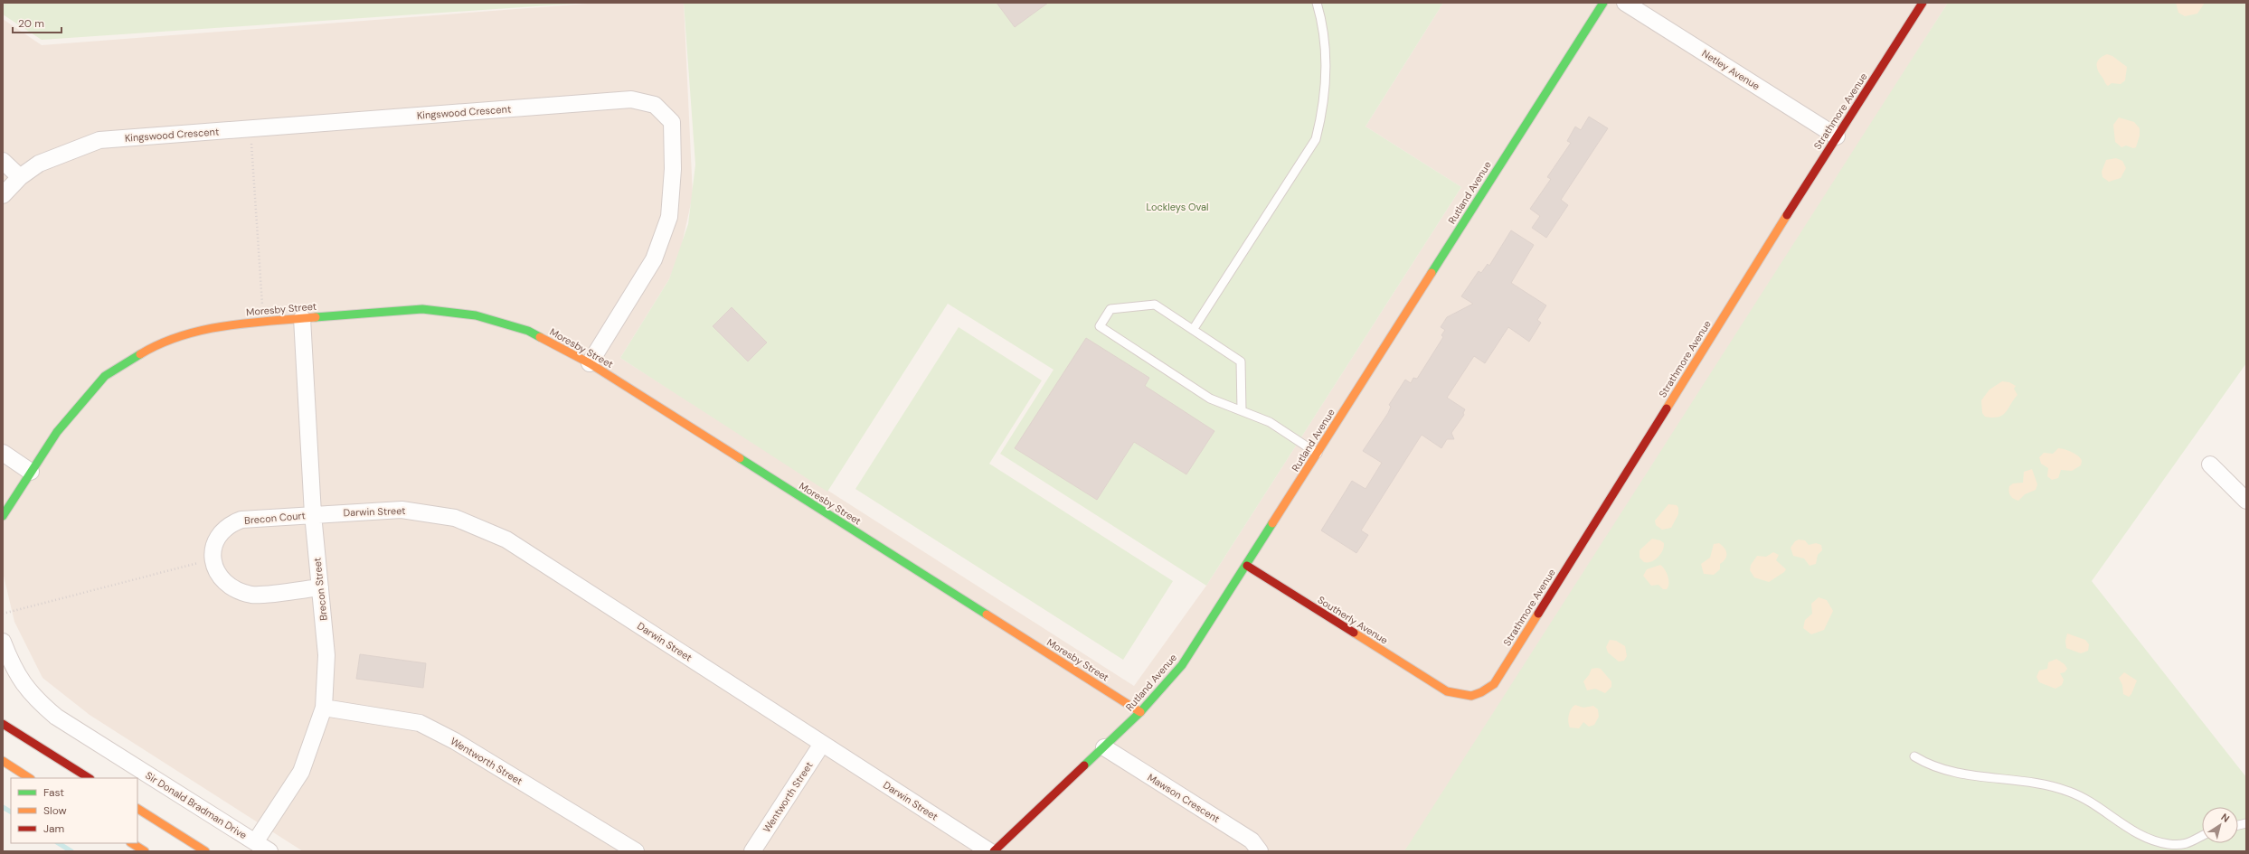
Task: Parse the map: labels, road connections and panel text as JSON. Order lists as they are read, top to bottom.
{
  "streets": {
    "street": [
      "Netley Avenue",
      "Strathmore Avenue",
      "Kingswood Crescent",
      "Rutland Avenue",
      "Moresby Street",
      "Darwin Street",
      "Brecon Court",
      "Brecon Street",
      "Southerly Avenue",
      "Wentworth Street",
      "Mawson Crescent",
      "Sir Donald Bradman Drive"
    ]
  },
  "crossings": [
    ["Netley Avenue", "Strathmore Avenue"],
    ["Strathmore Avenue", "Southerly Avenue"],
    ["Kingswood Crescent", "Moresby Street"],
    ["Rutland Avenue", "Moresby Street"],
    ["Rutland Avenue", "Southerly Avenue"],
    ["Rutland Avenue", "Mawson Crescent"],
    ["Moresby Street", "Brecon Street"],
    ["Darwin Street", "Brecon Court"],
    ["Darwin Street", "Brecon Street"],
    ["Darwin Street", "Wentworth Street"],
    ["Brecon Court", "Brecon Street"],
    ["Brecon Street", "Wentworth Street"],
    ["Brecon Street", "Sir Donald Bradman Drive"]
  ],
  "parks": ["Lockleys Oval"],
  "legend": ["Fast", "Slow", "Jam"],
  "scale_bar": "20 m",
  "north": "top right"
}
